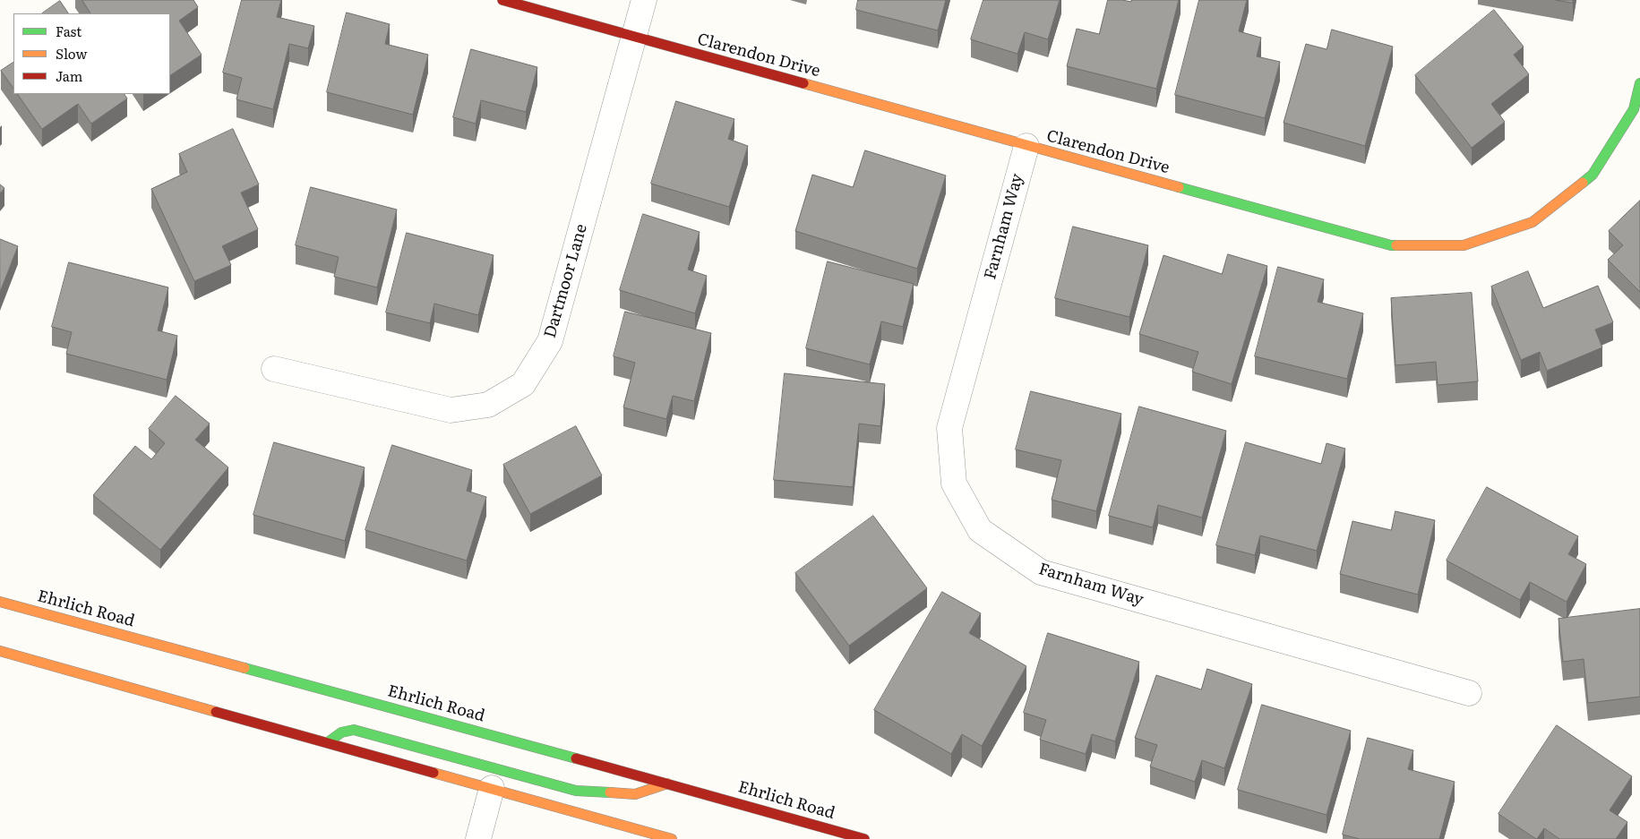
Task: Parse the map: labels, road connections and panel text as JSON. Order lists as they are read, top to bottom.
{
  "streets": {
    "main road": ["Clarendon Drive", "Ehrlich Road"],
    "street": ["Farnham Way", "Dartmoor Lane"]
  },
  "crossings": [
    ["Clarendon Drive", "Farnham Way"],
    ["Clarendon Drive", "Dartmoor Lane"]
  ],
  "legend": ["Fast", "Slow", "Jam"]
}
